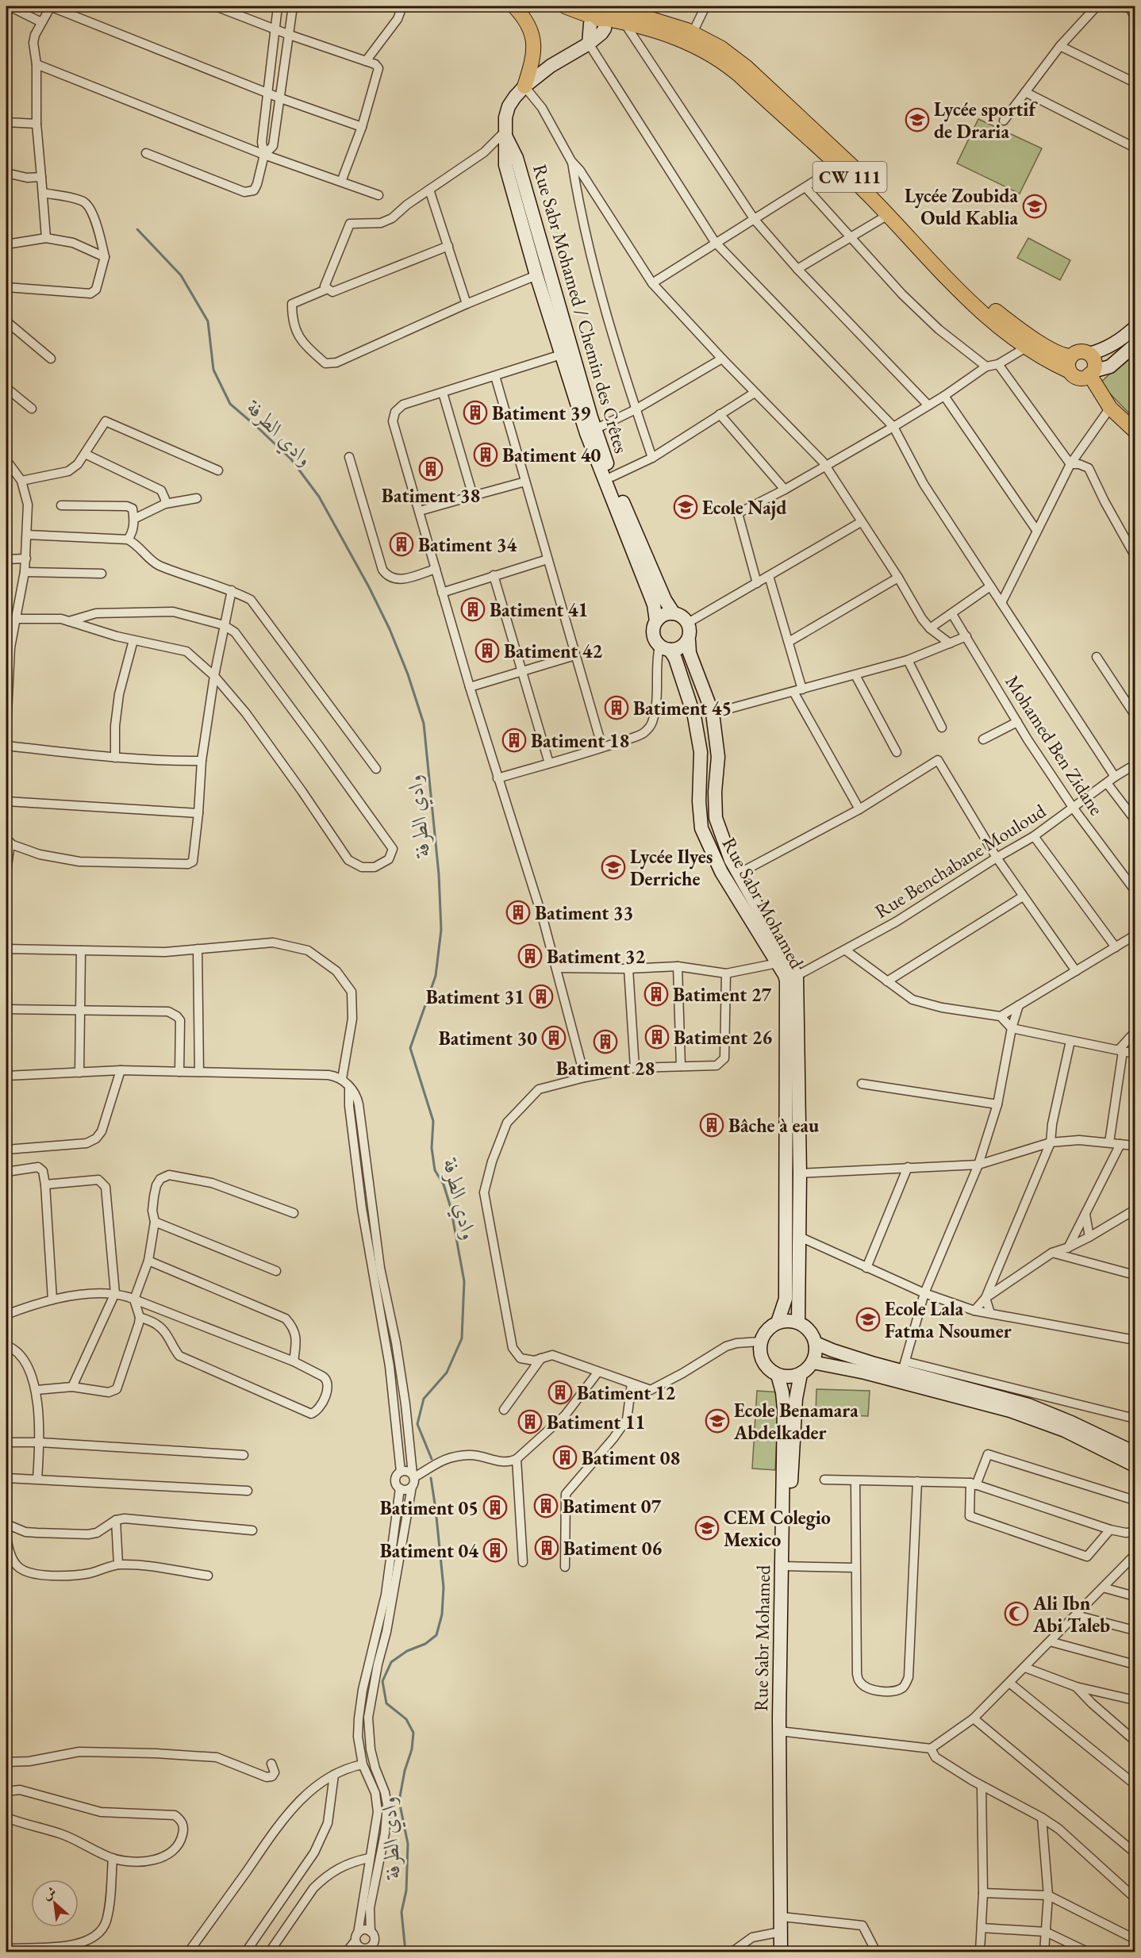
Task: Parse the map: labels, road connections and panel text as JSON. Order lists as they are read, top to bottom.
{
  "streets": {
    "main road": ["CW 111", "Rue Sabr Mohamed / Chemin des Crêtes", "Rue Sabr Mohamed"],
    "street": ["Mohamed Ben Zidane", "Rue Benchabane Mouloud"]
  },
  "crossings": [
    ["Rue Sabr Mohamed / Chemin des Crêtes", "Rue Sabr Mohamed"],
    ["Mohamed Ben Zidane", "Rue Benchabane Mouloud"]
  ],
  "water": ["وادي الطرفة"],
  "places": {
    "school or university": [
      "Lycée sportif de Draria",
      "Lycée Zoubida Ould Kablia",
      "Ecole Najd",
      "Lycée Ilyes Derriche",
      "Ecole Lala Fatma Nsoumer",
      "Ecole Benamara Abdelkader",
      "CEM Colegio Mexico"
    ],
    "building": [
      "Batiment 39",
      "Batiment 40",
      "Batiment 38",
      "Batiment 34",
      "Batiment 41",
      "Batiment 42",
      "Batiment 45",
      "Batiment 18",
      "Batiment 33",
      "Batiment 32",
      "Batiment 27",
      "Batiment 31",
      "Batiment 26",
      "Batiment 30",
      "Batiment 28",
      "Bâche à eau",
      "Batiment 12",
      "Batiment 11",
      "Batiment 08",
      "Batiment 07",
      "Batiment 05",
      "Batiment 06",
      "Batiment 04"
    ],
    "mosque": ["Ali Ibn Abi Taleb"]
  },
  "north": "top left"
}
